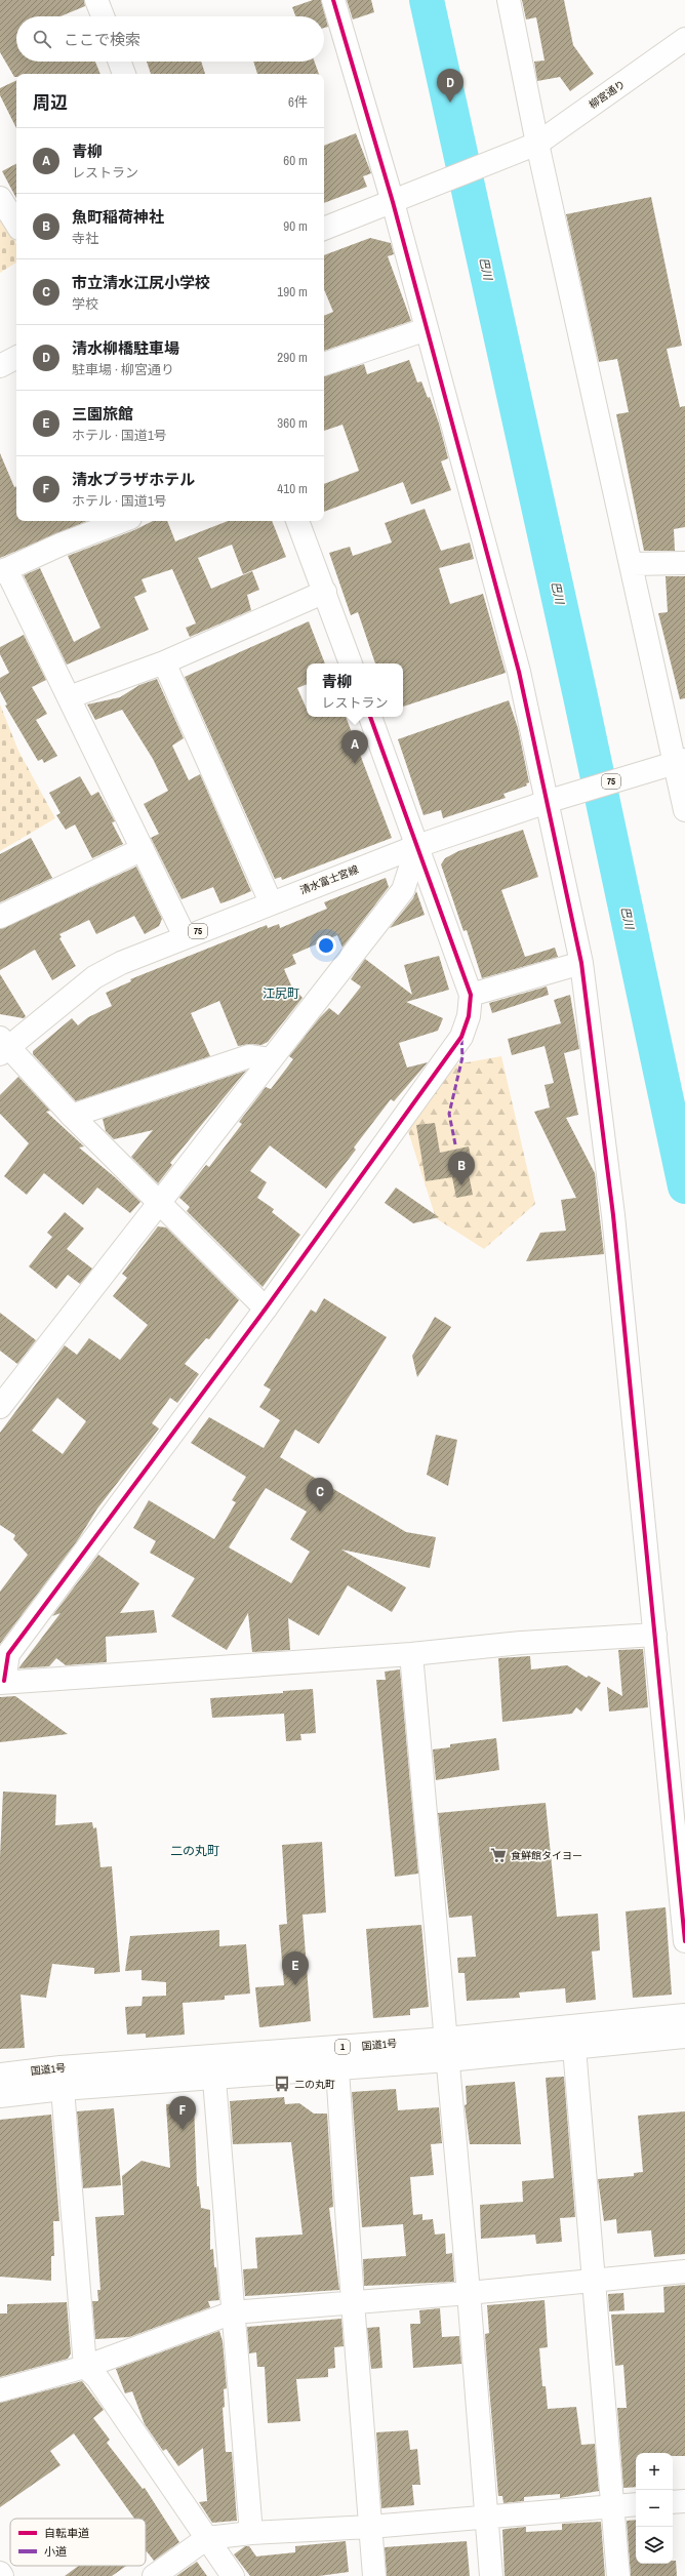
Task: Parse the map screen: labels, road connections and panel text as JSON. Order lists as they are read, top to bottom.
{
  "streets": {
    "main road": [
      "柳宮通り",
      "75",
      "清水富士宮線",
      "国道1号",
      "1"
    ]
  },
  "districts": ["江尻町", "二の丸町"],
  "water": ["巴川"],
  "places": {
    "supermarket": ["食鮮館タイヨー"],
    "bus stop": ["二の丸町"]
  },
  "legend": ["自転車道", "小道"],
  "page": {
    "search": "ここで検索",
    "pins": [
      "D",
      "A",
      "B",
      "C",
      "E",
      "F"
    ],
    "heading": ["周辺", "6件"],
    "list": [
      {
        "mark": "A",
        "name": "青柳",
        "note": "レストラン",
        "value": "60 m"
      },
      {
        "mark": "B",
        "name": "魚町稲荷神社",
        "note": "寺社",
        "value": "90 m"
      },
      {
        "mark": "C",
        "name": "市立清水江尻小学校",
        "note": "学校",
        "value": "190 m"
      },
      {
        "mark": "D",
        "name": "清水柳橋駐車場",
        "note": "駐車場 · 柳宮通り",
        "value": "290 m"
      },
      {
        "mark": "E",
        "name": "三園旅館",
        "note": "ホテル · 国道1号",
        "value": "360 m"
      },
      {
        "mark": "F",
        "name": "清水プラザホテル",
        "note": "ホテル · 国道1号",
        "value": "410 m"
      }
    ],
    "popup": ["青柳", "レストラン"],
    "map_buttons": ["+", "−"]
  }
}
